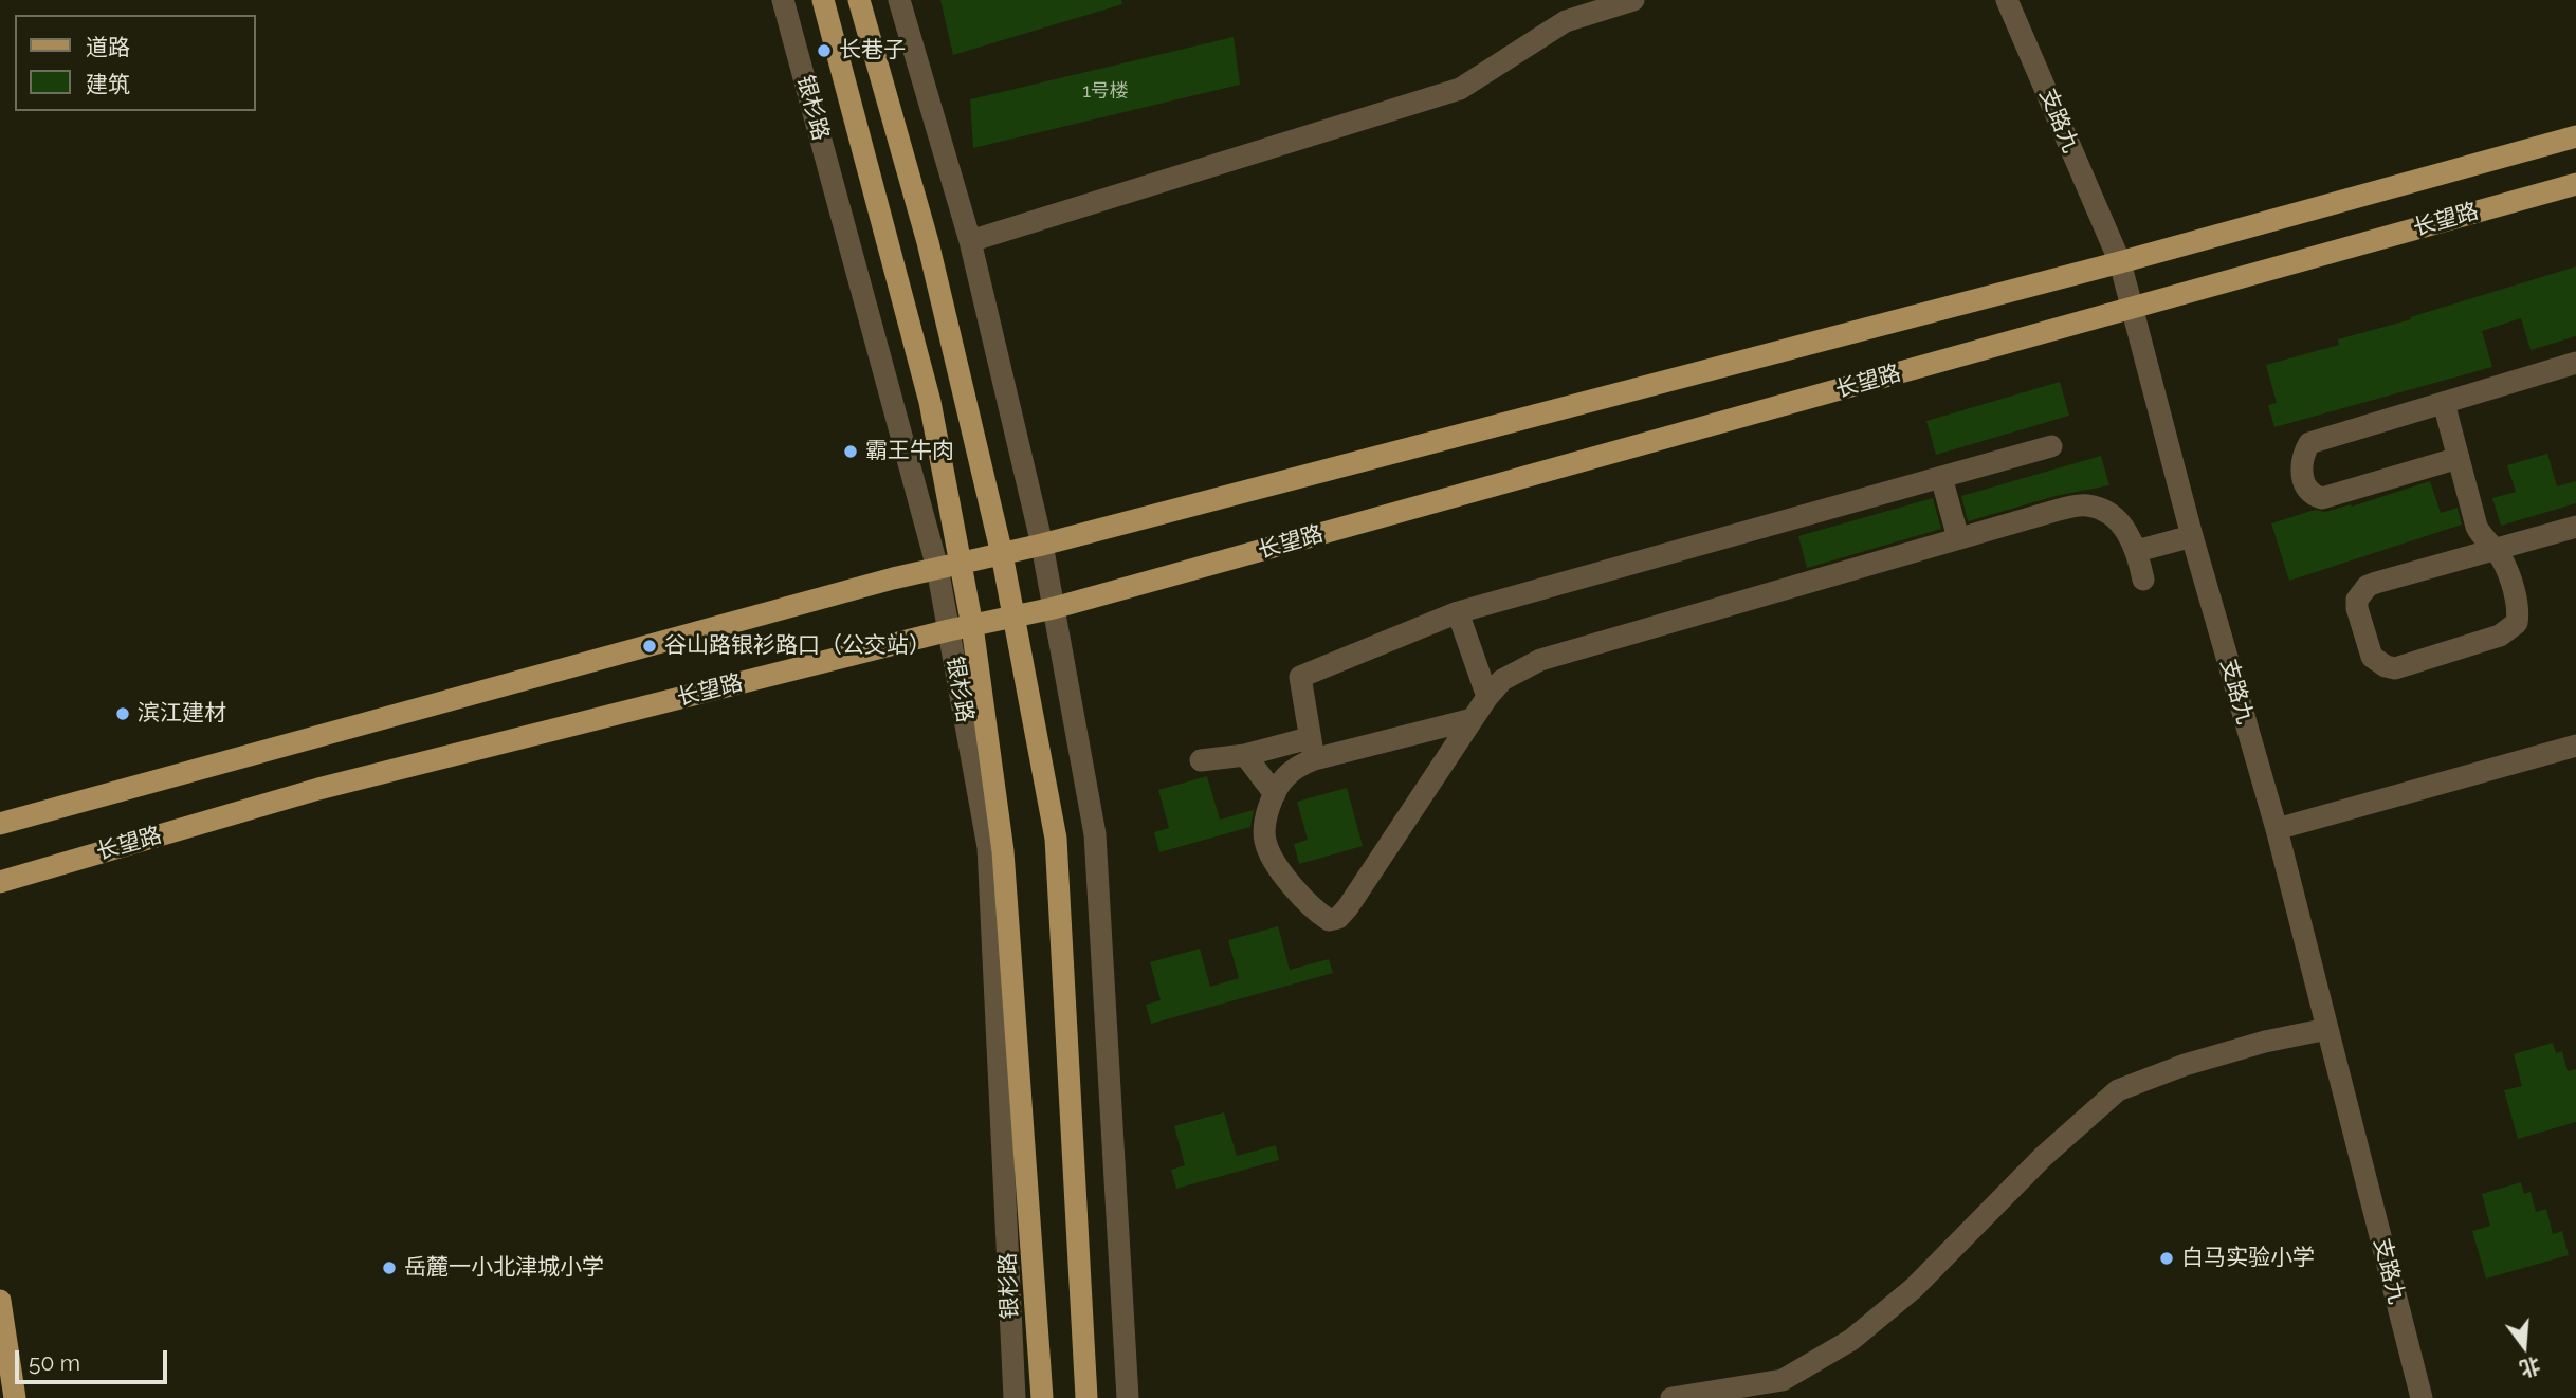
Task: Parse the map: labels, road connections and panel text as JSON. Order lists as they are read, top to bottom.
{
  "streets": {
    "main road": ["银杉路", "长望路"],
    "street": ["支路九"]
  },
  "crossings": [
    ["银杉路", "长望路"],
    ["支路九", "长望路"]
  ],
  "places": [
    "长巷子",
    "霸王牛肉",
    "谷山路银衫路口（公交站）",
    "滨江建材",
    "白马实验小学",
    "岳麓一小北津城小学"
  ],
  "house_numbers": ["1号楼"],
  "legend": ["道路", "建筑"],
  "scale_bar": "50 m",
  "north": "bottom"
}
